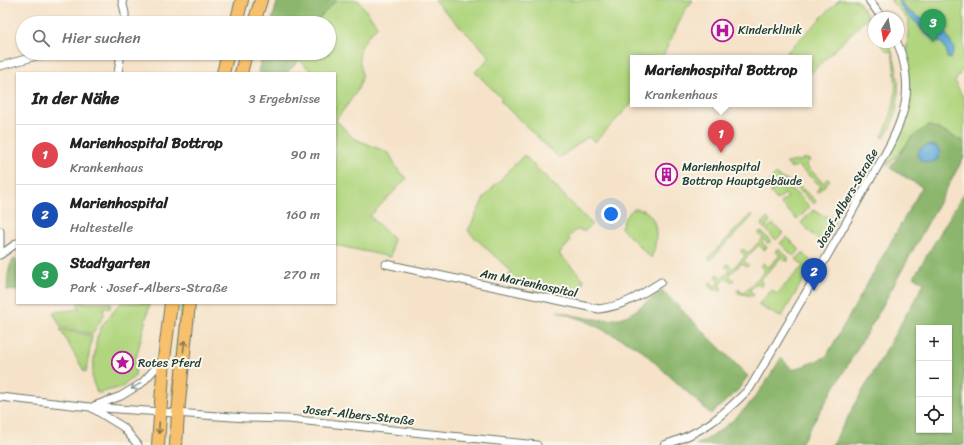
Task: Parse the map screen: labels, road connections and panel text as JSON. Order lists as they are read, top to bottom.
{
  "streets": {
    "street": ["Josef-Albers-Straße", "Am Marienhospital"]
  },
  "places": {
    "hospital": ["Kinderklinik"],
    "building": ["Marienhospital Bottrop Hauptgebäude"],
    "place": ["Rotes Pferd"]
  },
  "north": "bottom",
  "page": {
    "pins": ["3", "1", "2"],
    "search": "Hier suchen",
    "popup": ["Marienhospital Bottrop", "Krankenhaus"],
    "heading": ["In der Nähe", "3 Ergebnisse"],
    "list": [
      {
        "mark": "1",
        "name": "Marienhospital Bottrop",
        "note": "Krankenhaus",
        "value": "90 m"
      },
      {
        "mark": "2",
        "name": "Marienhospital",
        "note": "Haltestelle",
        "value": "160 m"
      },
      {
        "mark": "3",
        "name": "Stadtgarten",
        "note": "Park · Josef-Albers-Straße",
        "value": "270 m"
      }
    ],
    "map_buttons": ["+", "−"]
  }
}
